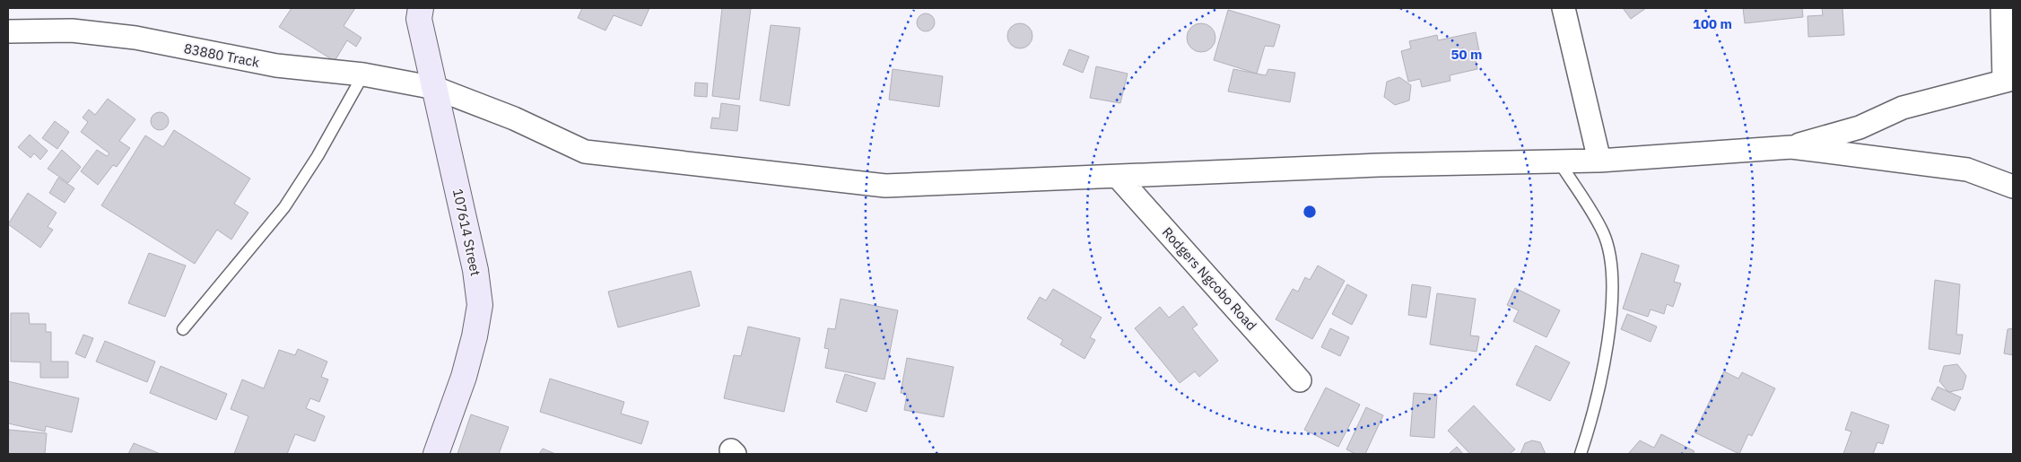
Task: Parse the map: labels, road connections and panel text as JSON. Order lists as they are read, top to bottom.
{
  "streets": {
    "street": ["83880 Track", "107614 Street", "Rodgers Ngcobo Road"]
  },
  "crossings": [
    ["83880 Track", "107614 Street"],
    ["83880 Track", "Rodgers Ngcobo Road"]
  ],
  "rings": ["100 m", "50 m"]
}
